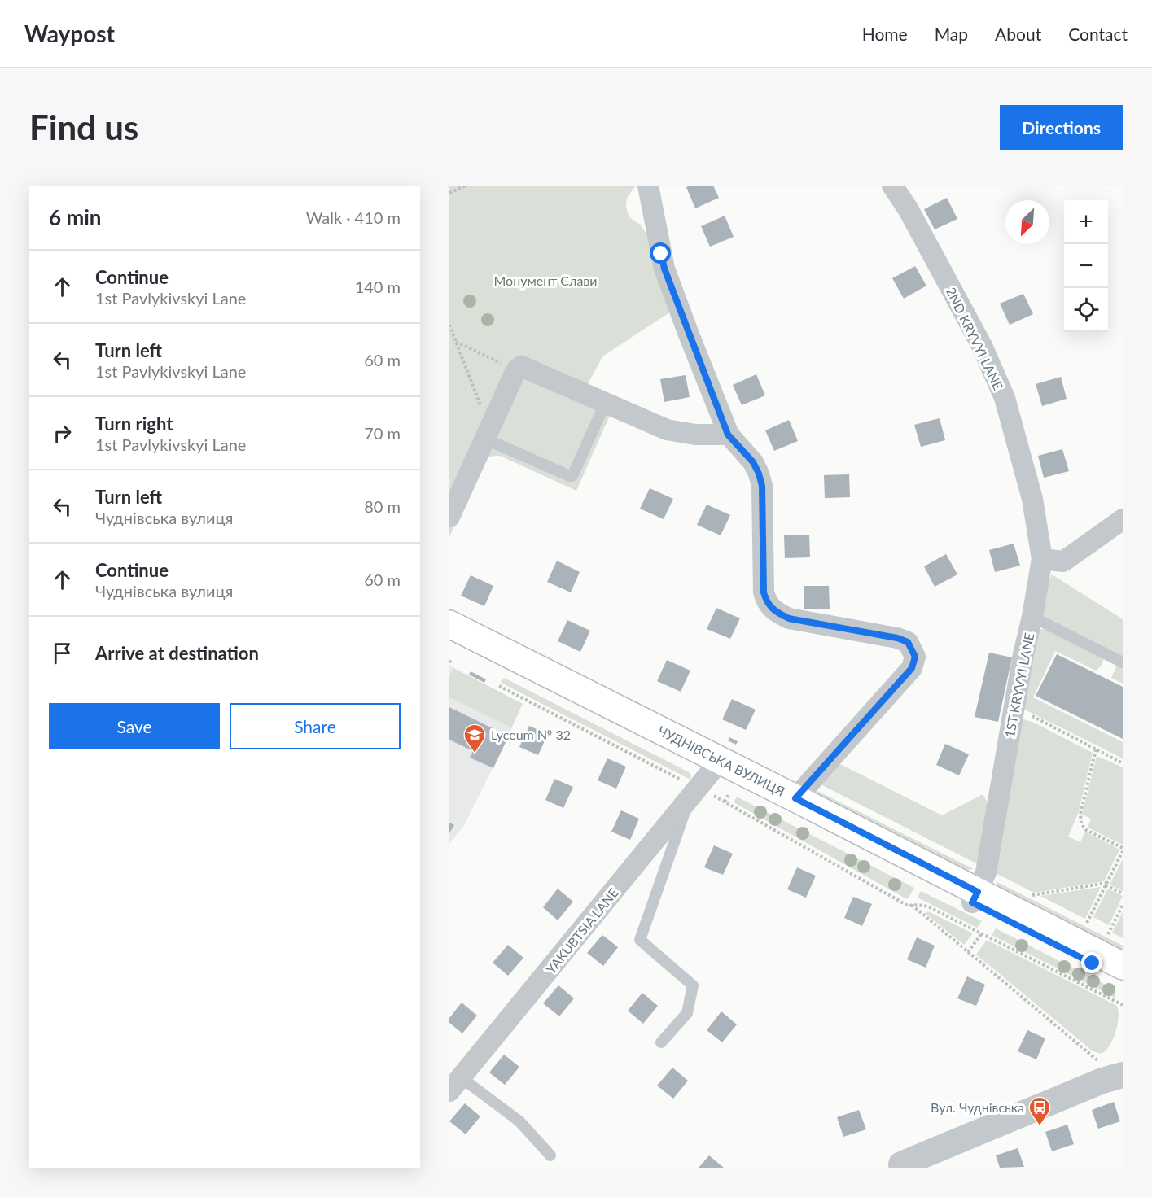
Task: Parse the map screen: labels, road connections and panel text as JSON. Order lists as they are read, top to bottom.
{
  "streets": {
    "main road": ["ЧУДНІВСЬКА ВУЛИЦЯ"],
    "street": ["2ND KRYVYI LANE", "1ST KRYVYI LANE", "YAKUBTSIA LANE"]
  },
  "crossings": [
    ["2ND KRYVYI LANE", "1ST KRYVYI LANE"],
    ["1ST KRYVYI LANE", "ЧУДНІВСЬКА ВУЛИЦЯ"],
    ["ЧУДНІВСЬКА ВУЛИЦЯ", "YAKUBTSIA LANE"]
  ],
  "parks": ["Монумент Слави"],
  "places": {
    "school or university": ["Lyceum № 32"],
    "bus stop": ["Вул. Чуднівська"]
  },
  "north": "bottom left",
  "page": {
    "header": "Waypost",
    "nav": [
      "Home",
      "Map",
      "About",
      "Contact"
    ],
    "buttons": [
      "Directions",
      ["Save", "Share"]
    ],
    "title": "Find us",
    "heading": ["6 min", "Walk · 410 m"],
    "map_buttons": ["+", "−"],
    "list": [
      ["Continue", "1st Pavlykivskyi Lane", "140 m"],
      ["Turn left", "1st Pavlykivskyi Lane", "60 m"],
      ["Turn right", "1st Pavlykivskyi Lane", "70 m"],
      ["Turn left", "Чуднівська вулиця", "80 m"],
      ["Continue", "Чуднівська вулиця", "60 m"],
      "Arrive at destination"
    ]
  }
}
